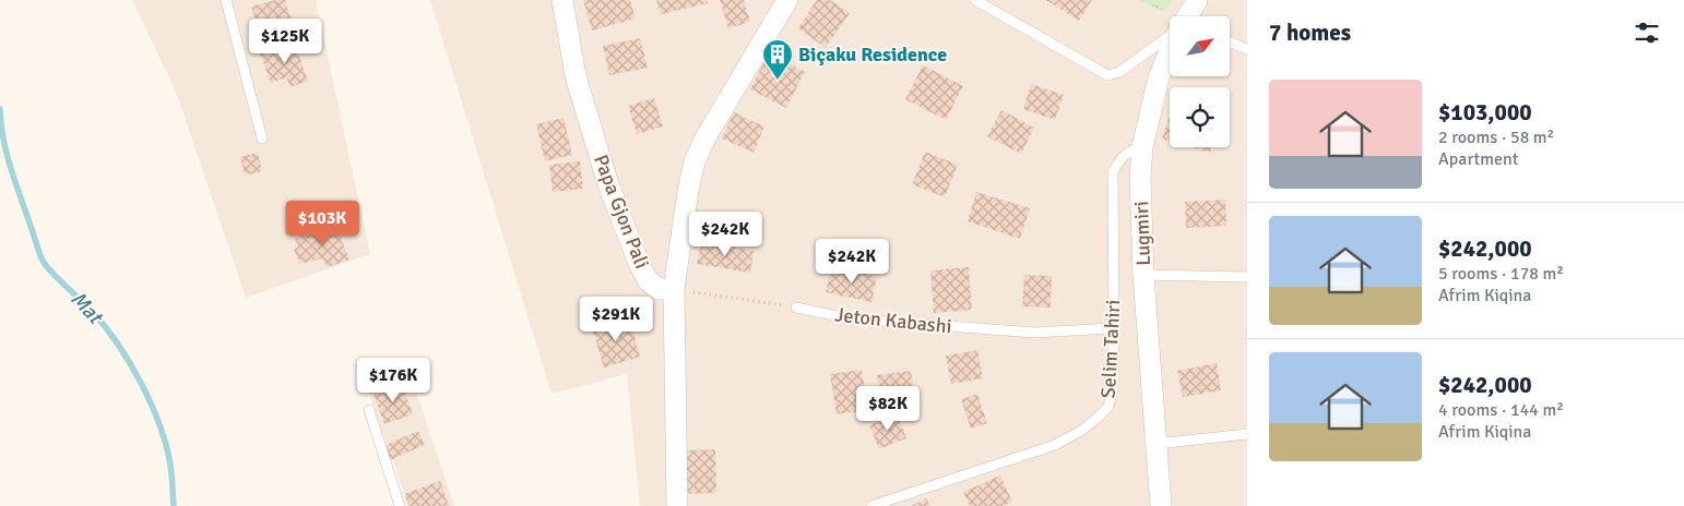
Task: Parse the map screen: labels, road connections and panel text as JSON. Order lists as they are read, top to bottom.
{
  "streets": {
    "street": ["Papa Gjon Pali", "Lugmiri"],
    "lane": ["Jeton Kabashi", "Selim Tahiri"]
  },
  "crossings": [
    ["Lugmiri", "Selim Tahiri"],
    ["Jeton Kabashi", "Selim Tahiri"]
  ],
  "water": ["Mat"],
  "places": {
    "building": ["Biçaku Residence"]
  },
  "north": "top right",
  "page": {
    "heading": "7 homes",
    "price": [
      "$125K",
      "$103K",
      "$242K",
      "$242K",
      "$291K",
      "$176K",
      "$82K"
    ],
    "list": [
      {
        "name": "$103,000",
        "note": "2 rooms · 58 m² · Apartment"
      },
      {
        "name": "$242,000",
        "note": "5 rooms · 178 m² · Afrim Kiqina"
      },
      {
        "name": "$242,000",
        "note": "4 rooms · 144 m² · Afrim Kiqina"
      }
    ]
  }
}
